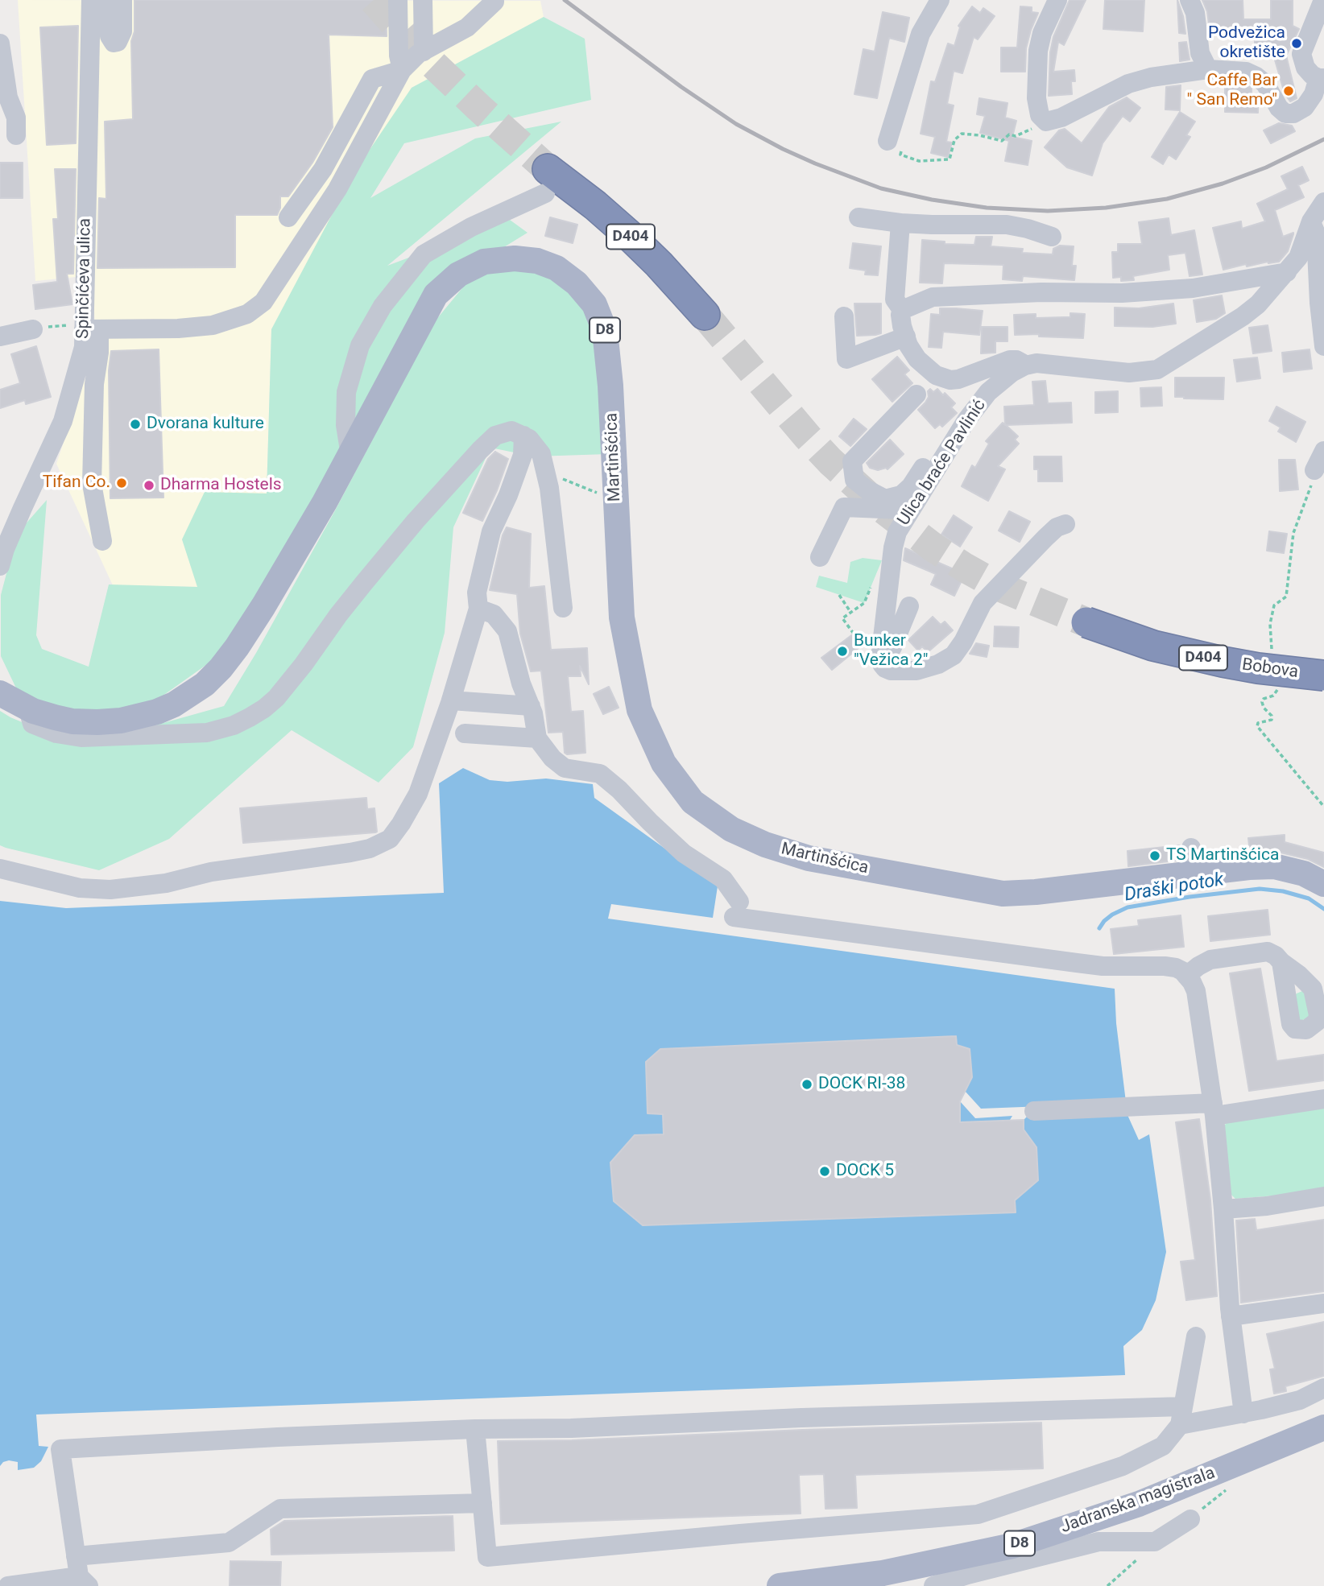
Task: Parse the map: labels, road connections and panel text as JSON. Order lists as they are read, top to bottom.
{
  "streets": {
    "highway": ["D404", "Bobova"],
    "main road": ["D8", "Martinšćica", "Jadranska magistrala"],
    "street": ["Spinčićeva ulica", "Ulica braće Pavlinić"]
  },
  "water": ["Draški potok"],
  "places": [
    "Podvežica okretište",
    "Caffe Bar \" San Remo\"",
    "Dvorana kulture",
    "Tifan Co.",
    "Dharma Hostels",
    "Bunker \"Vežica 2\"",
    "TS Martinšćica",
    "DOCK RI-38",
    "DOCK 5"
  ]
}
